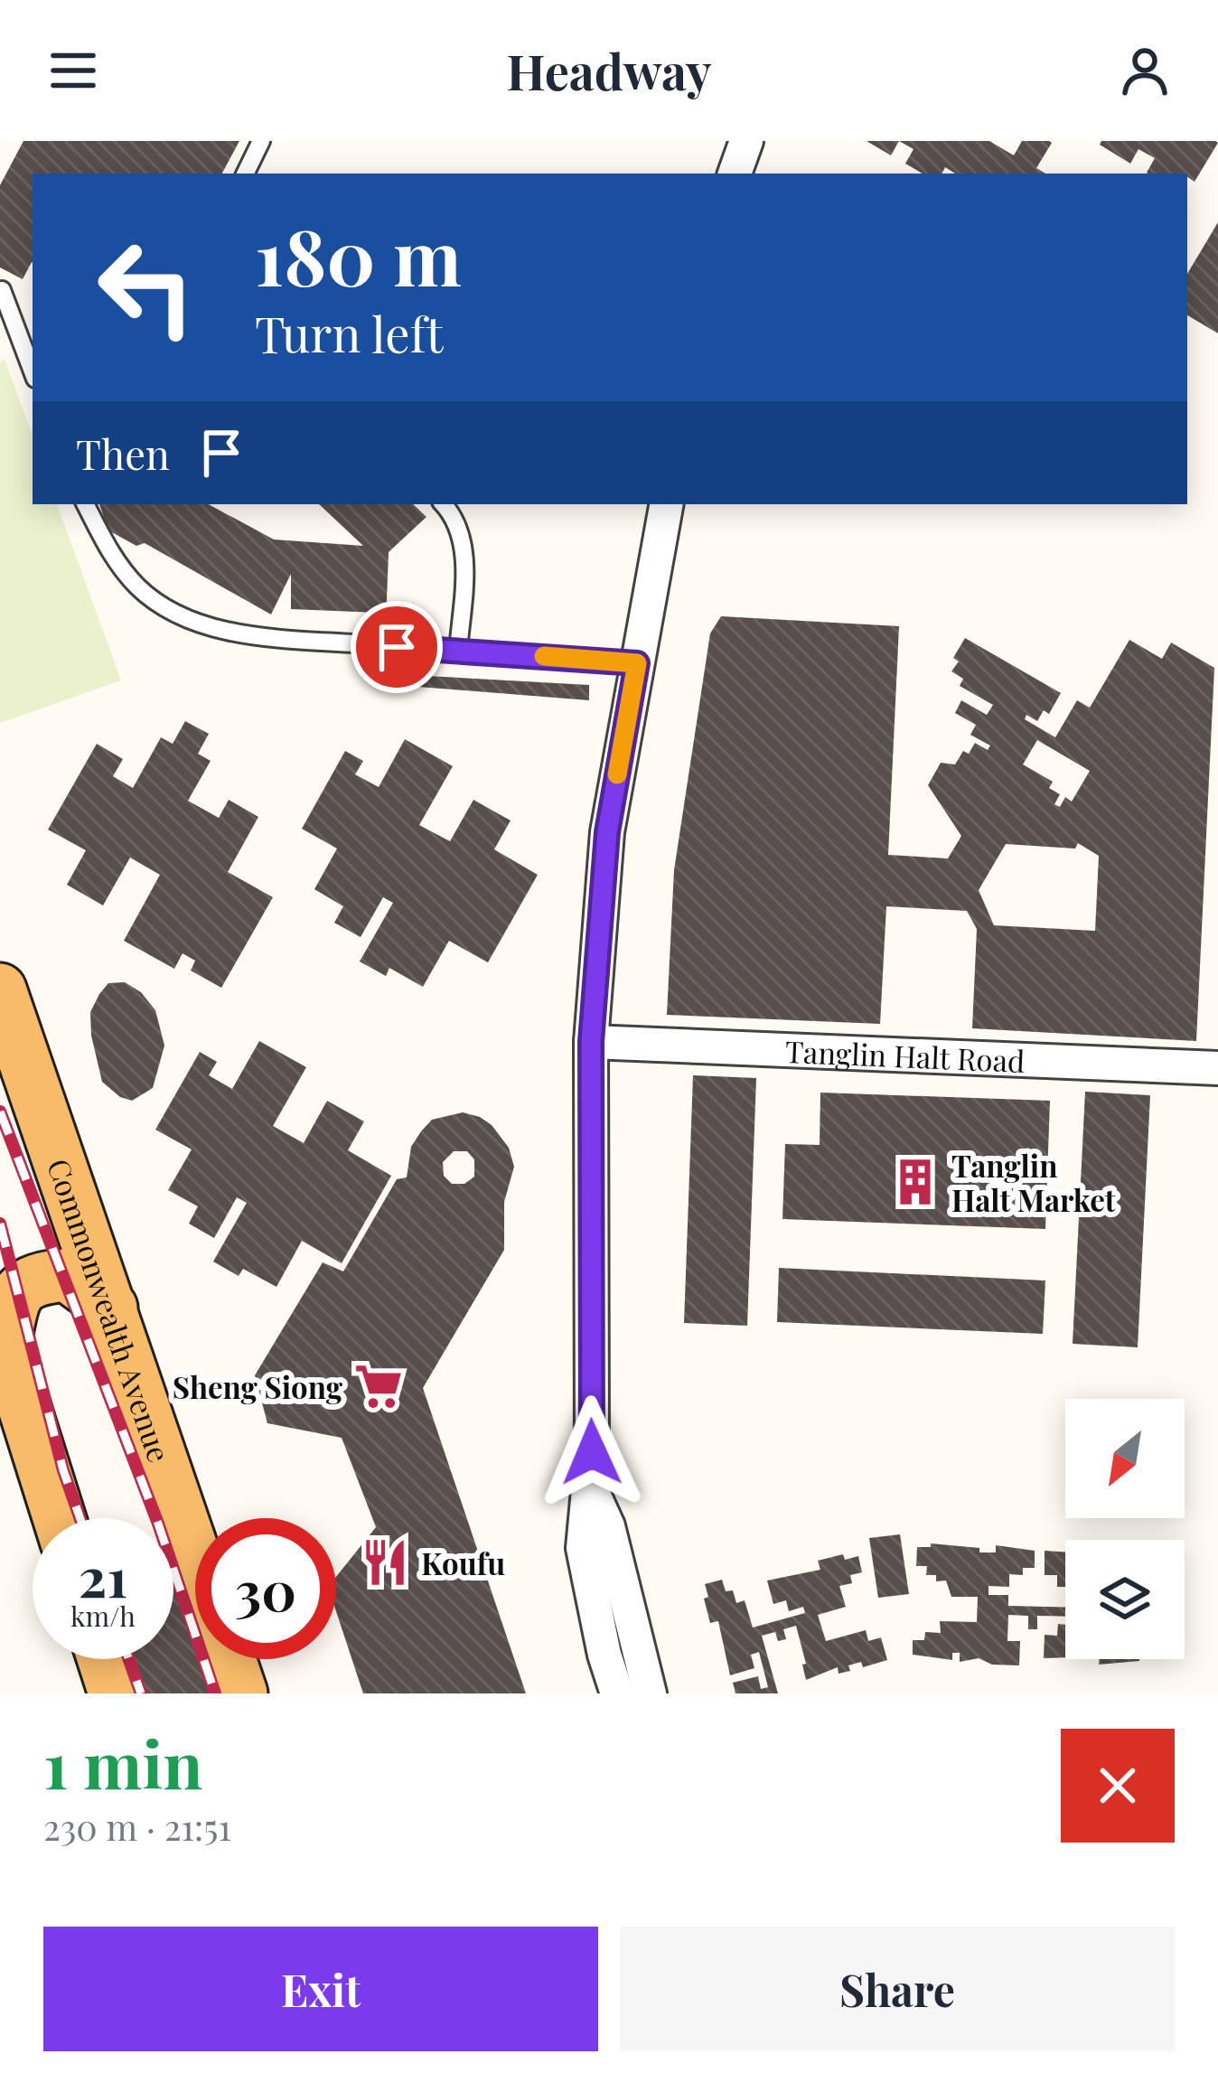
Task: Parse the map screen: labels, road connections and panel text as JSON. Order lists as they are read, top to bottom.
{
  "streets": {
    "main road": ["Commonwealth Avenue"],
    "street": ["Tanglin Halt Road"]
  },
  "places": {
    "building": ["Tanglin Halt Market"],
    "supermarket": ["Sheng Siong"],
    "restaurant": ["Koufu"]
  },
  "north": "bottom left",
  "page": {
    "header": "Headway",
    "turn": ["180 m", "Turn left"],
    "then": "Then",
    "speed": "21 km/h",
    "limit": "30",
    "heading": ["1 min", "230 m · 21:51"],
    "buttons": ["Exit", "Share"]
  }
}
